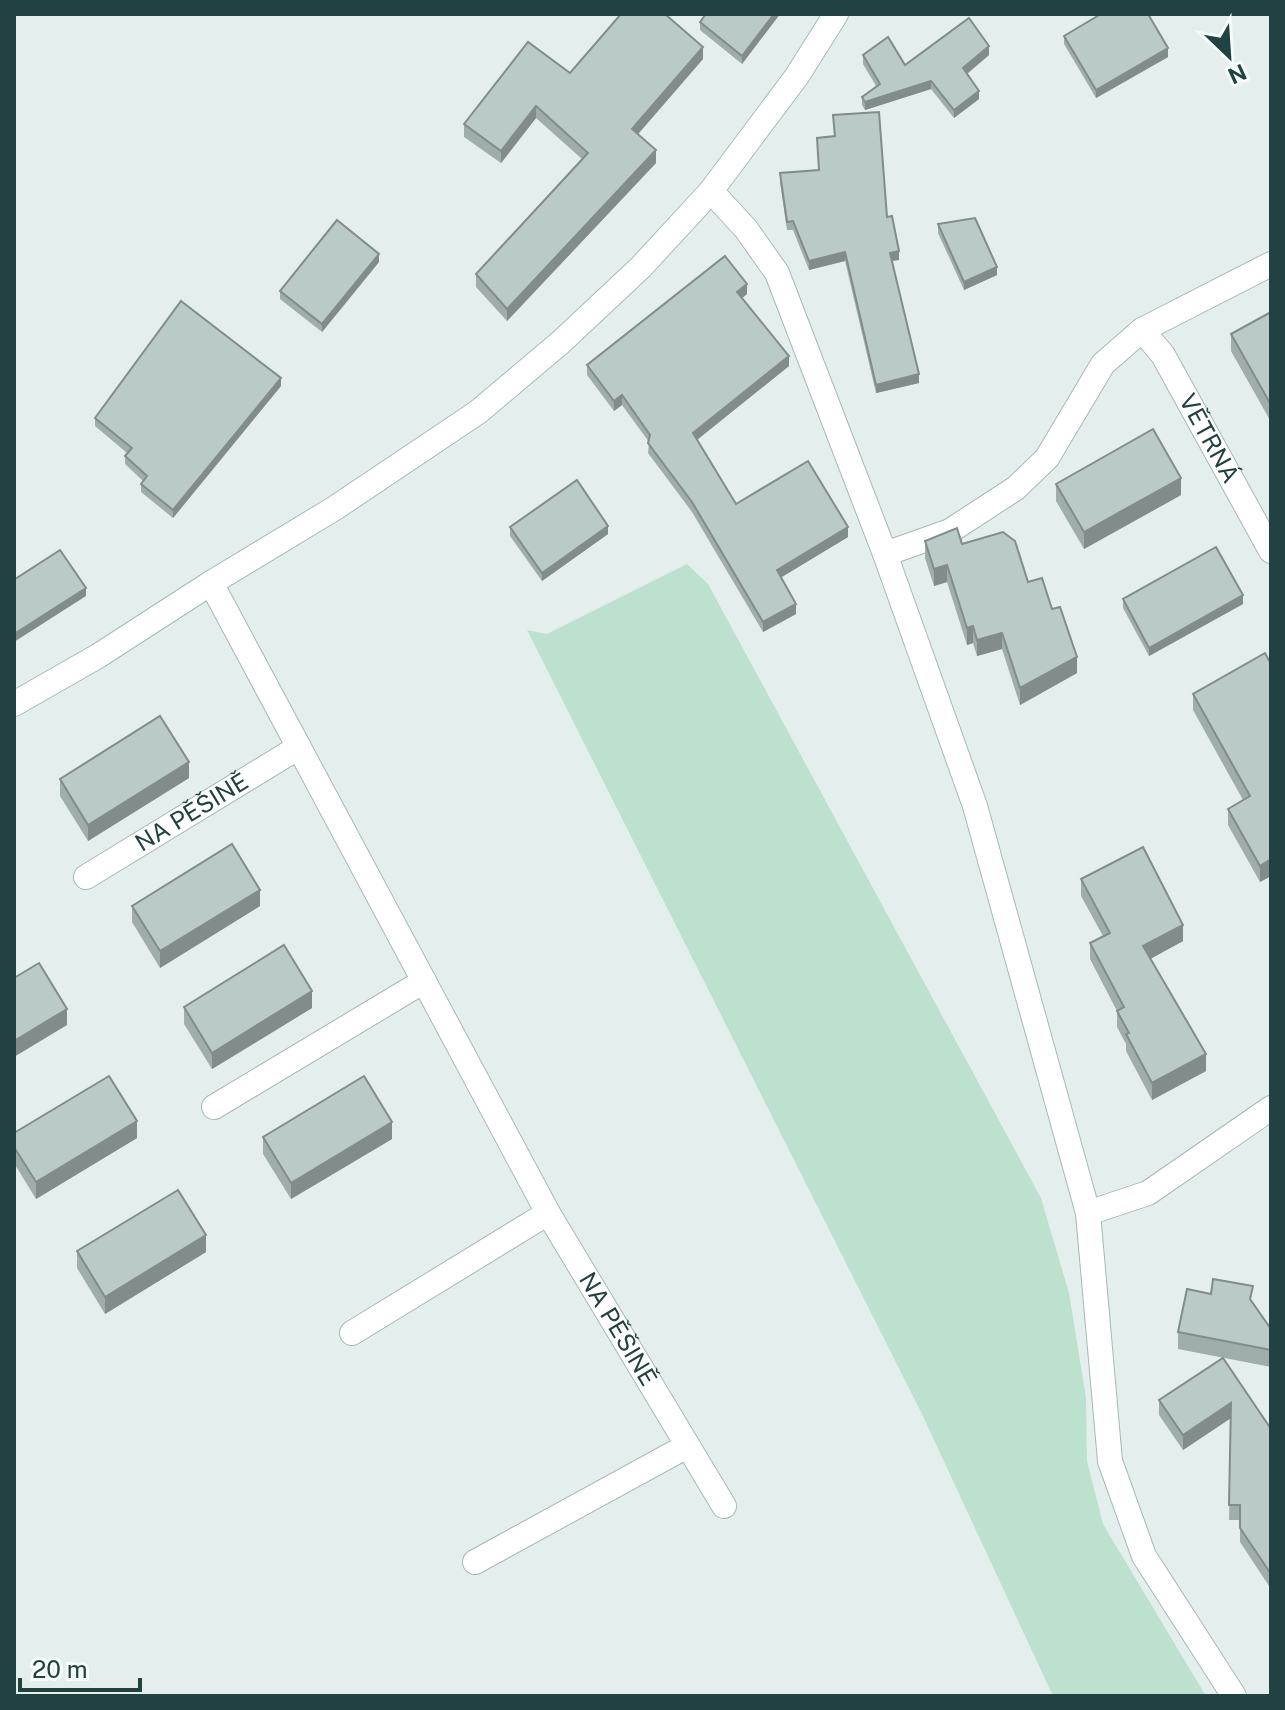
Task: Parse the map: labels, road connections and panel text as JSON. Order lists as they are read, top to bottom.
{
  "streets": {
    "street": ["VĚTRNÁ", "NA PĚŠINĚ"]
  },
  "scale_bar": "20 m",
  "north": "bottom right"
}
